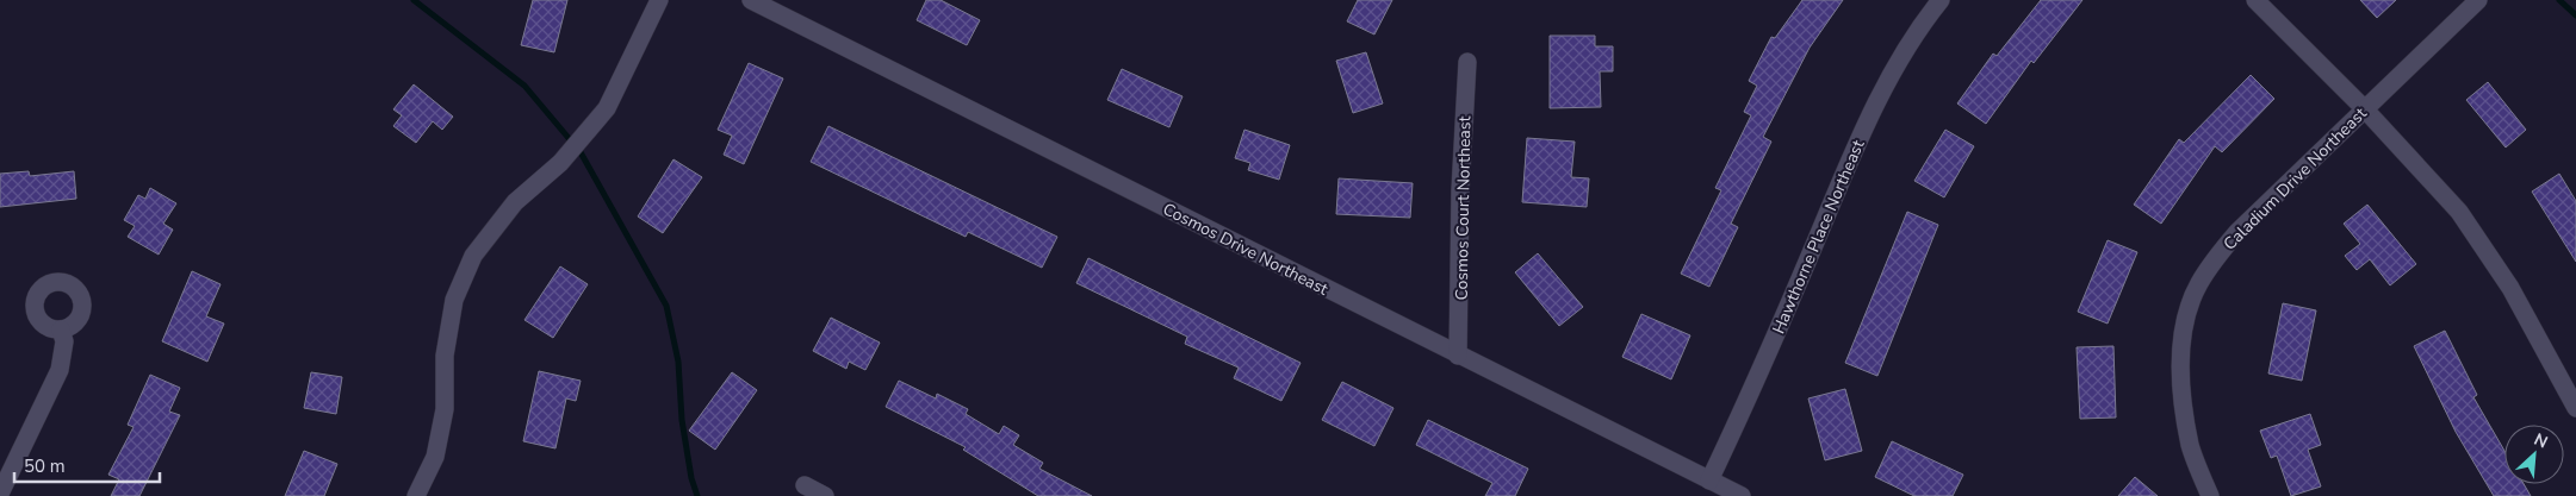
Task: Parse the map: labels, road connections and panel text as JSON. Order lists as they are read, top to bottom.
{
  "streets": {
    "street": [
      "Caladium Drive Northeast",
      "Cosmos Court Northeast",
      "Hawthorne Place Northeast",
      "Cosmos Drive Northeast"
    ]
  },
  "crossings": [
    ["Cosmos Court Northeast", "Cosmos Drive Northeast"],
    ["Hawthorne Place Northeast", "Cosmos Drive Northeast"]
  ],
  "scale_bar": "50 m",
  "north": "top right"
}
